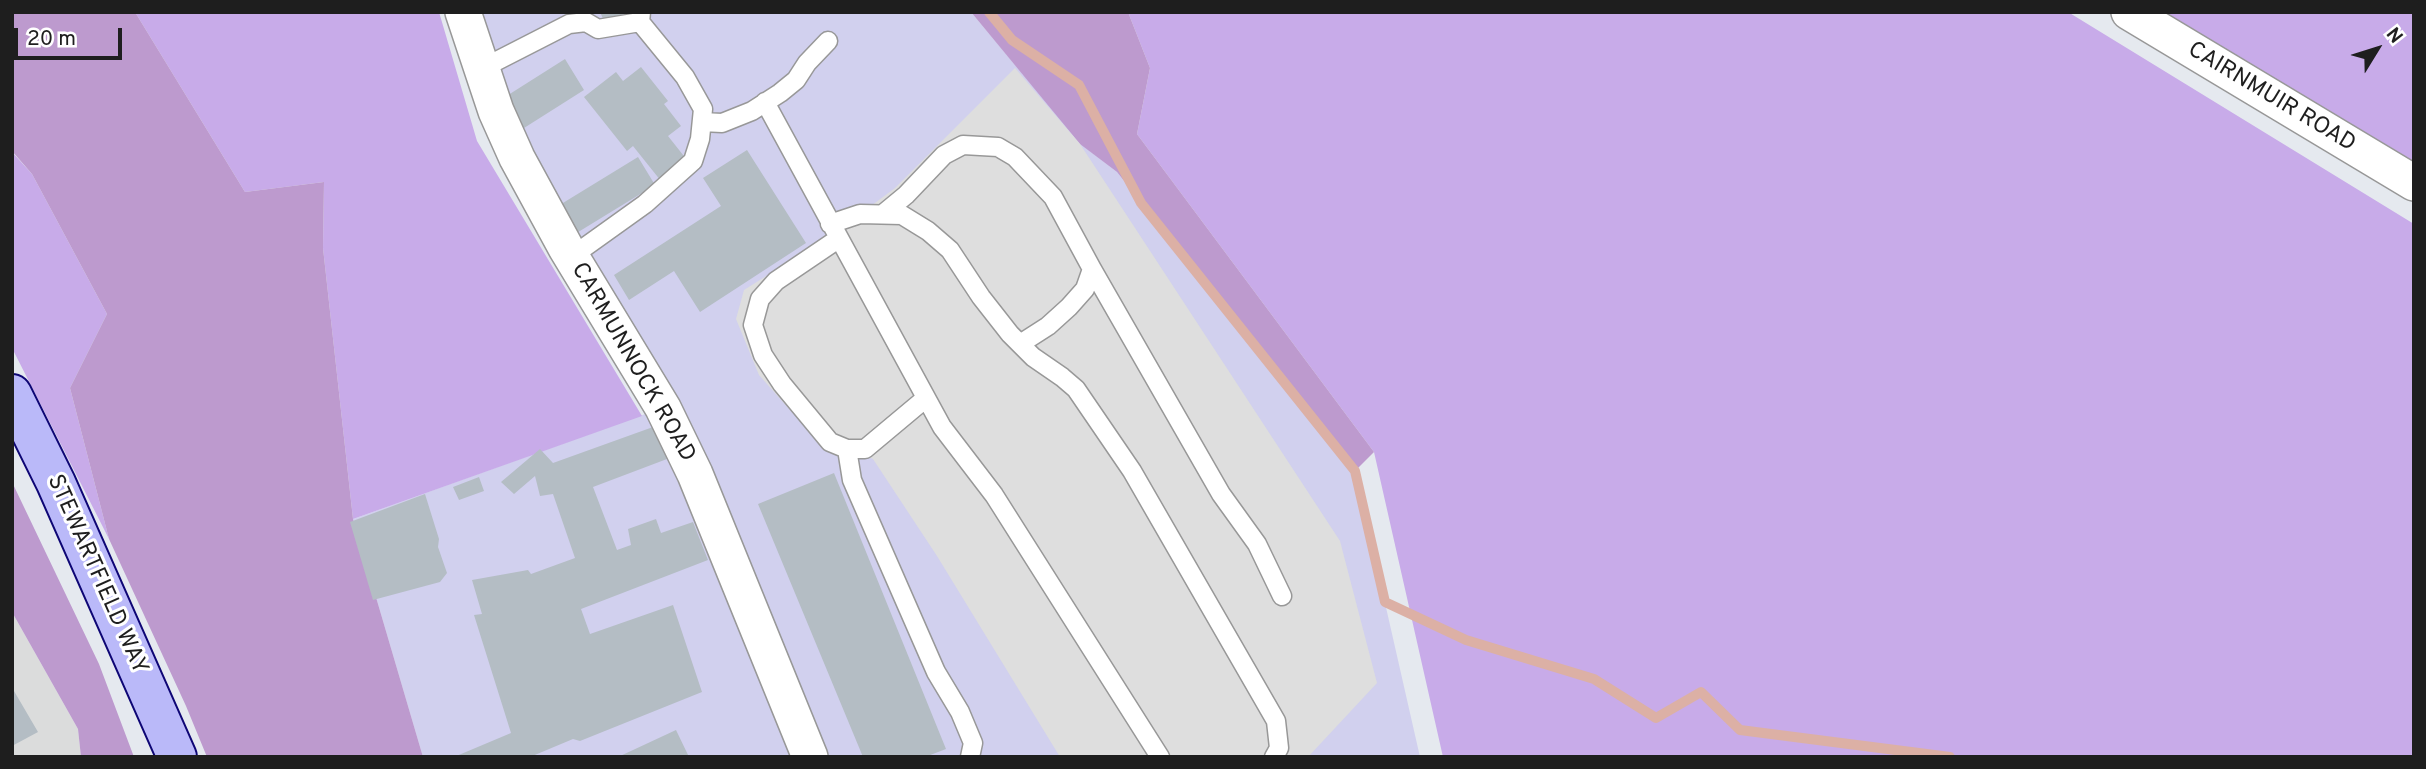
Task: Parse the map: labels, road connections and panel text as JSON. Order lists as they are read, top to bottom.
{
  "streets": {
    "street": ["CAIRNMUIR ROAD", "CARMUNNOCK ROAD", "STEWARTFIELD WAY"]
  },
  "scale_bar": "20 m",
  "north": "top right"
}
